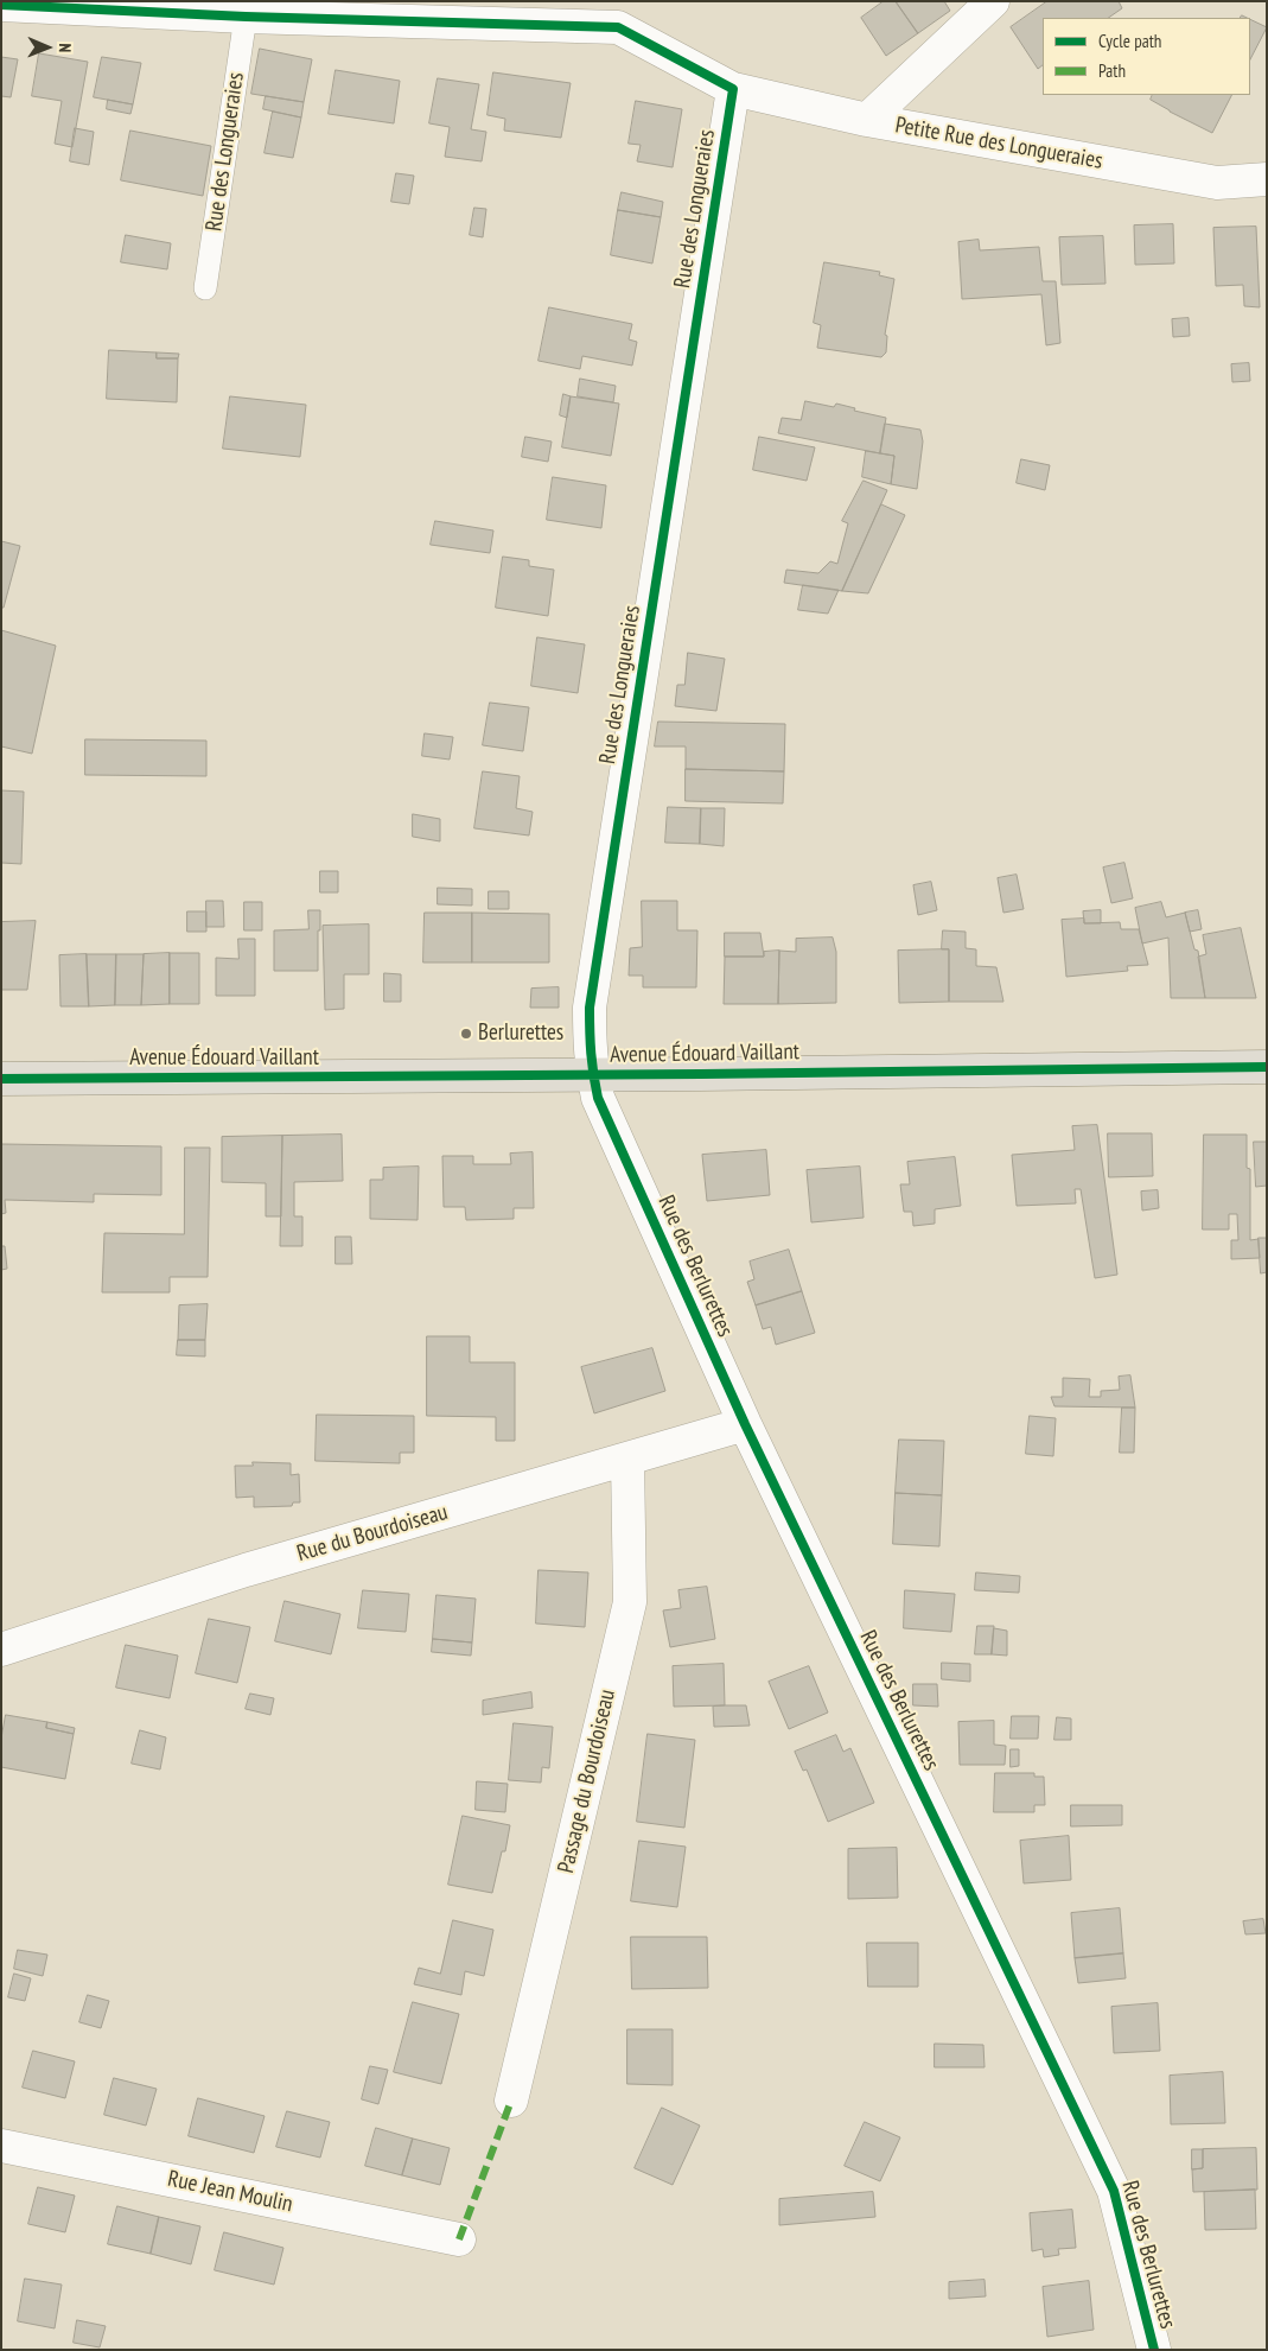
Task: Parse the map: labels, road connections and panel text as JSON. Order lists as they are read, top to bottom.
{
  "streets": {
    "main road": ["Avenue Édouard Vaillant"],
    "street": [
      "Petite Rue des Longueraies",
      "Rue des Longueraies",
      "Rue des Berlurettes",
      "Rue du Bourdoiseau",
      "Passage du Bourdoiseau",
      "Rue Jean Moulin"
    ]
  },
  "crossings": [
    ["Petite Rue des Longueraies", "Rue des Longueraies"],
    ["Rue des Longueraies", "Avenue Édouard Vaillant"],
    ["Rue des Longueraies", "Rue des Berlurettes"],
    ["Avenue Édouard Vaillant", "Rue des Berlurettes"],
    ["Rue des Berlurettes", "Rue du Bourdoiseau"],
    ["Rue du Bourdoiseau", "Passage du Bourdoiseau"]
  ],
  "places": ["Berlurettes"],
  "legend": ["Cycle path", "Path"],
  "north": "right"
}
